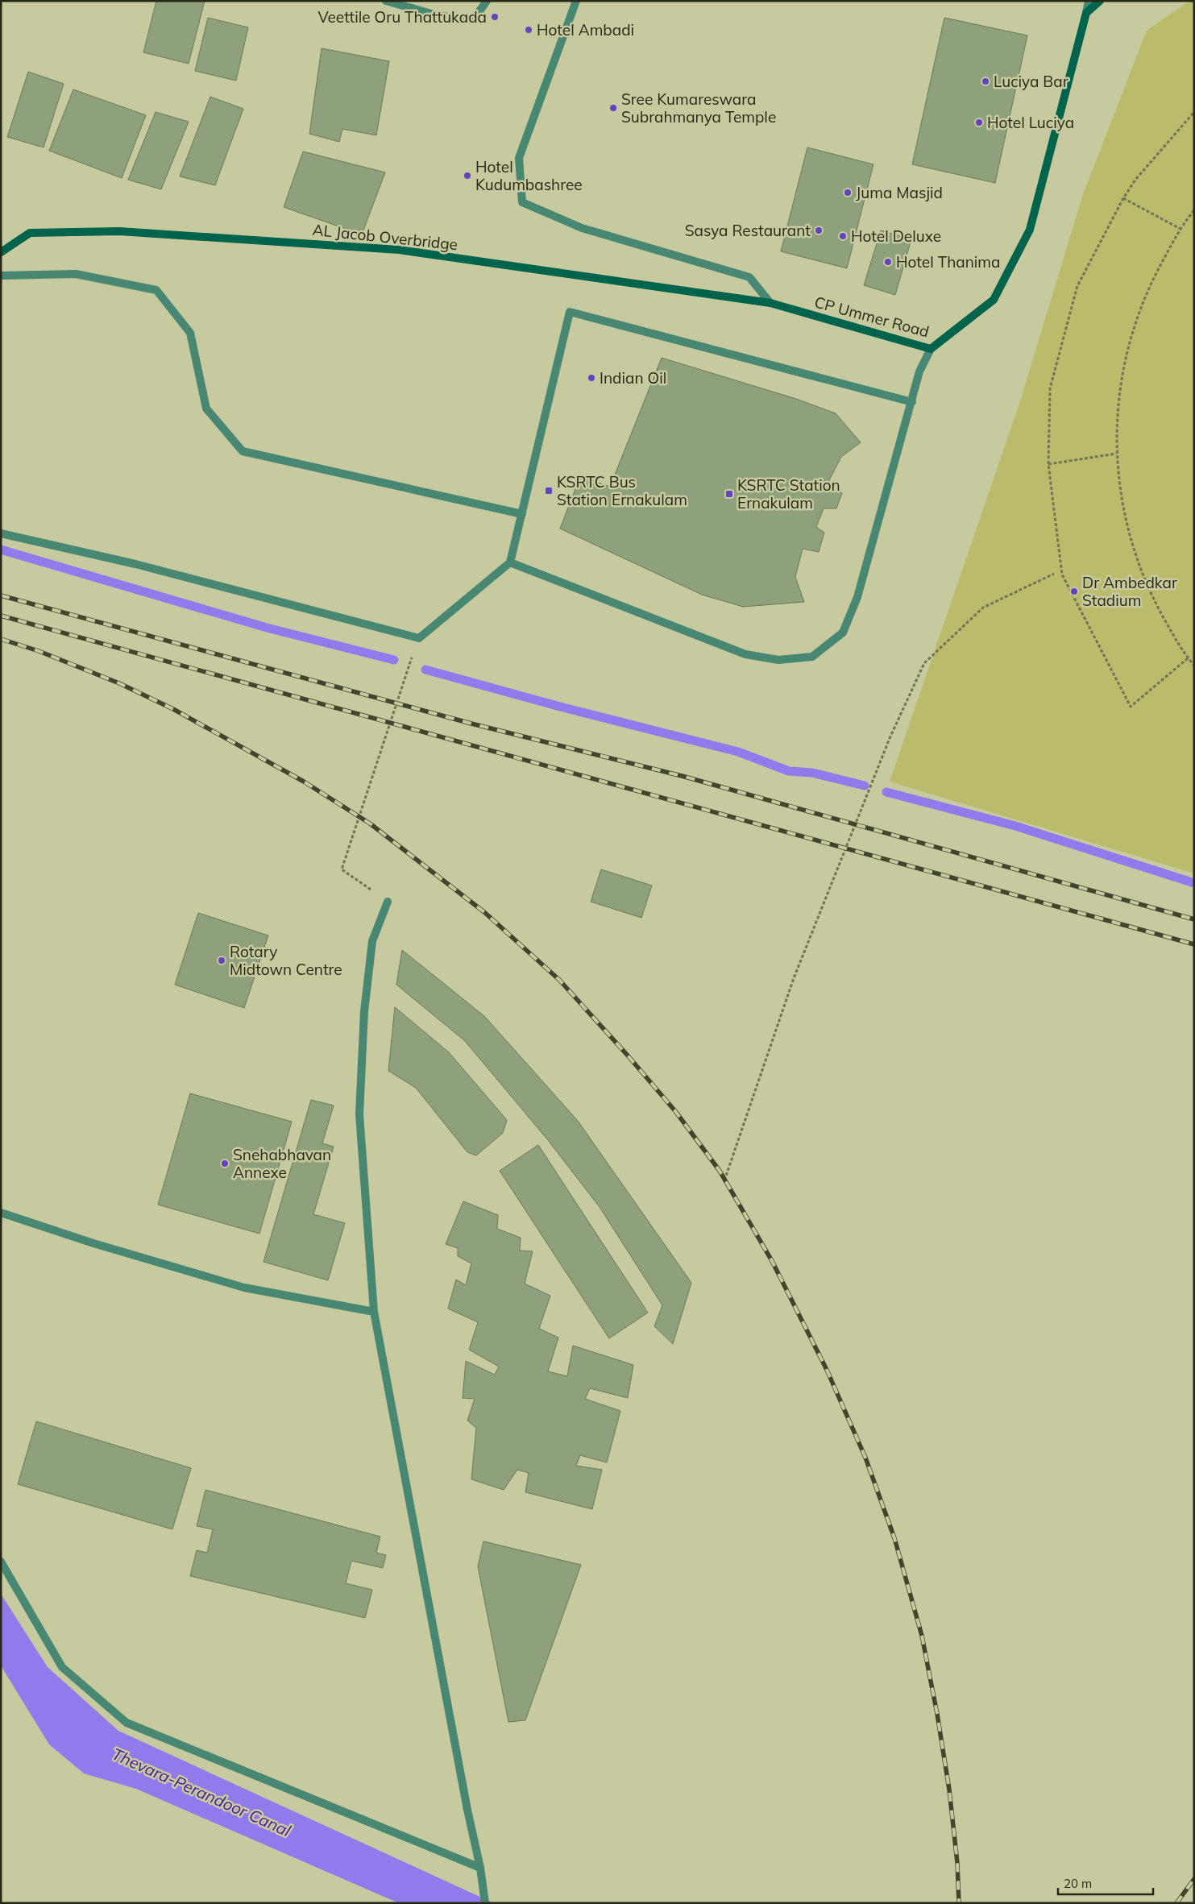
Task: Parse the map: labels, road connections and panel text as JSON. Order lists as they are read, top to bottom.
{
  "streets": {
    "main road": ["AL Jacob Overbridge", "CP Ummer Road"]
  },
  "crossings": [
    ["AL Jacob Overbridge", "CP Ummer Road"]
  ],
  "water": ["Thevara-Perandoor Canal"],
  "places": {
    "other": [
      "Veettile Oru Thattukada",
      "Hotel Ambadi",
      "Luciya Bar",
      "Sree Kumareswara Subrahmanya Temple",
      "Hotel Luciya",
      "Hotel Kudumbashree",
      "Juma Masjid",
      "Sasya Restaurant",
      "Hotel Deluxe",
      "Hotel Thanima",
      "Indian Oil",
      "Dr Ambedkar Stadium",
      "Rotary Midtown Centre",
      "Snehabhavan Annexe"
    ],
    "transit": ["KSRTC Bus Station Ernakulam", "KSRTC Station Ernakulam"]
  },
  "scale_bar": "20 m"
}
